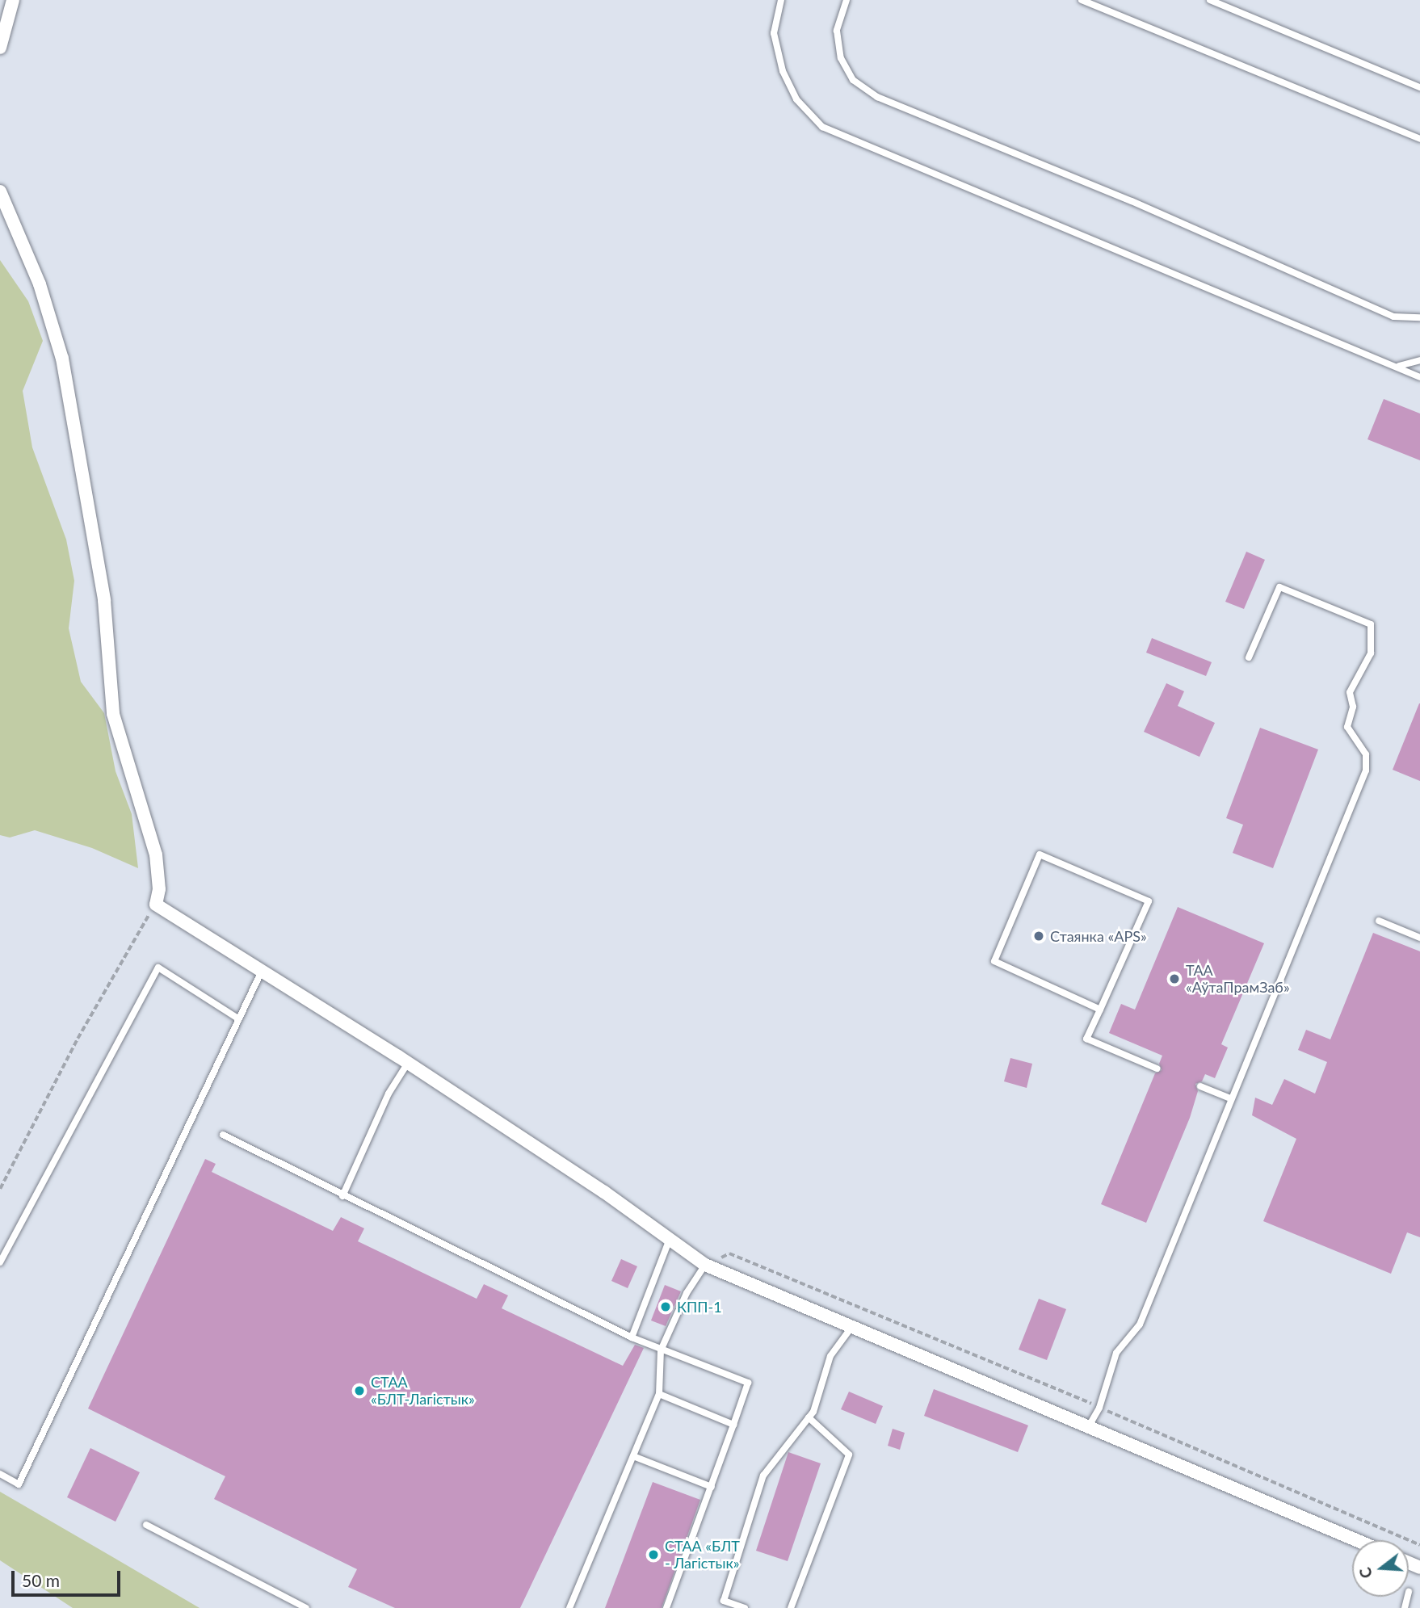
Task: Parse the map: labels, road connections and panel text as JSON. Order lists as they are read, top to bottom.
{
  "places": [
    "Стаянка «APS»",
    "ТАА «АўтаПрамЗаб»",
    "КПП-1",
    "СТАА «БЛТ-Лагістык»",
    "СТАА «БЛТ - Лагістык»"
  ],
  "scale_bar": "50 m",
  "north": "left"
}
